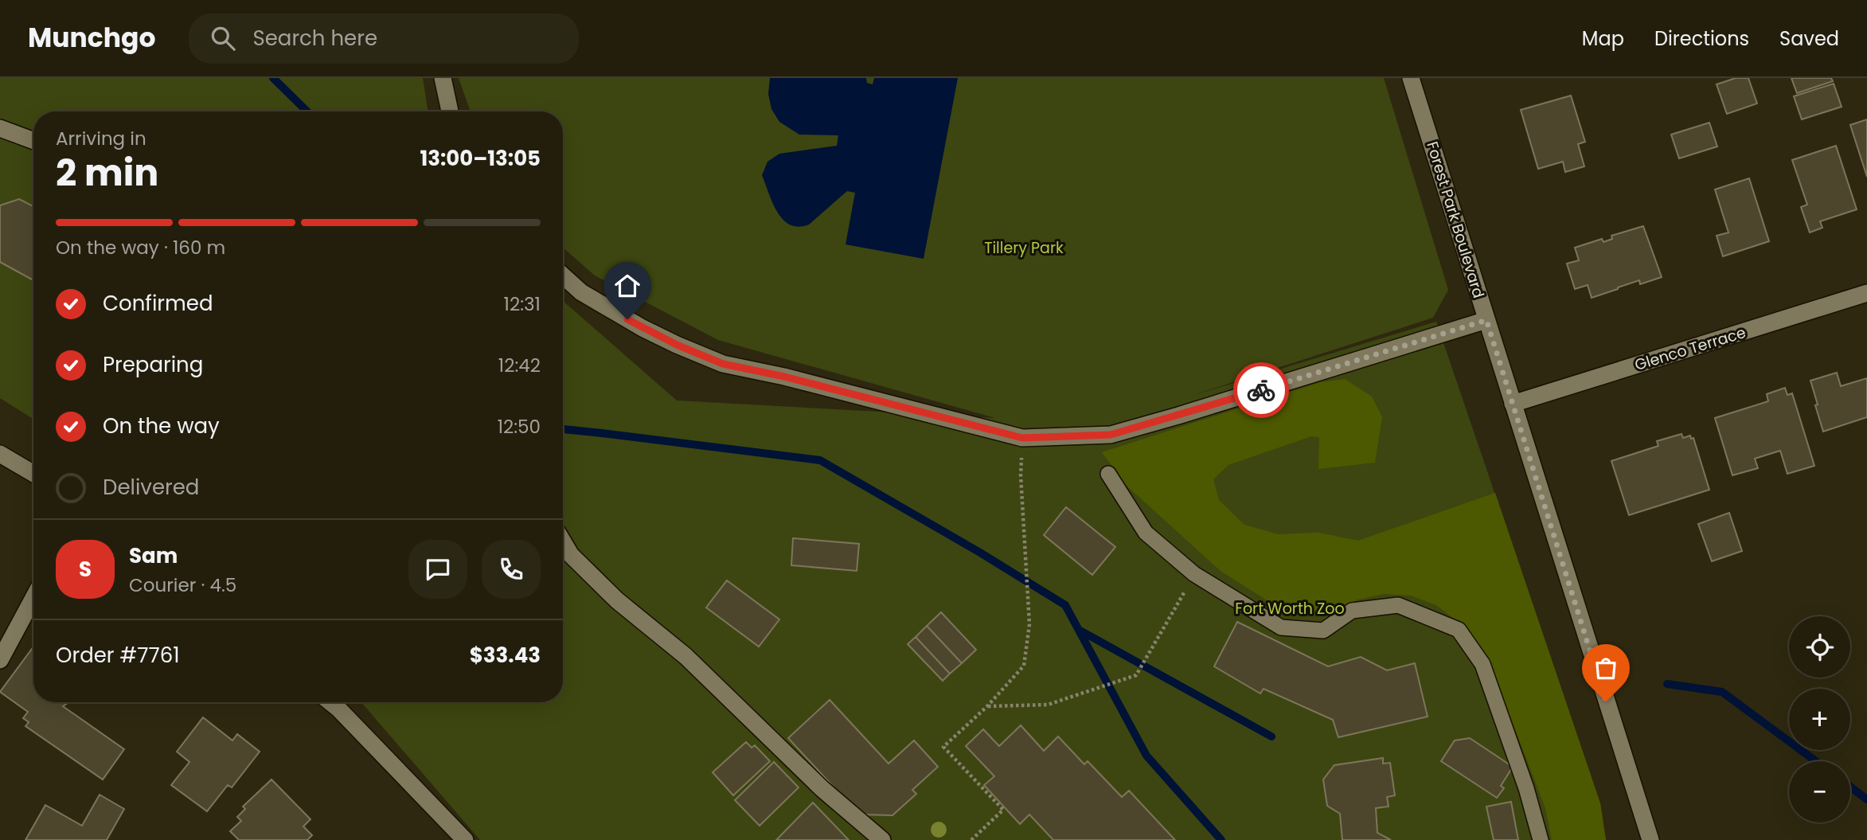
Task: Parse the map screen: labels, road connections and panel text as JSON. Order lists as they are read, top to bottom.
{
  "streets": {
    "street": ["Forest Park Boulevard", "Glenco Terrace"]
  },
  "crossings": [
    ["Forest Park Boulevard", "Glenco Terrace"]
  ],
  "parks": ["Tillery Park", "Fort Worth Zoo"],
  "page": {
    "header": "Munchgo",
    "search": "Search here",
    "nav": ["Map", "Directions", "Saved"],
    "heading": ["2 min", "Arriving in", "13:00–13:05"],
    "panel": [
      "Sam",
      "Courier · 4.5",
      "Order #7761",
      "$33.43"
    ],
    "bar": "On the way · 160 m",
    "list": [
      ["Confirmed", "12:31"],
      ["Preparing", "12:42"],
      ["On the way", "12:50"],
      "Delivered"
    ],
    "round": "S",
    "map_buttons": ["+", "−"]
  }
}
